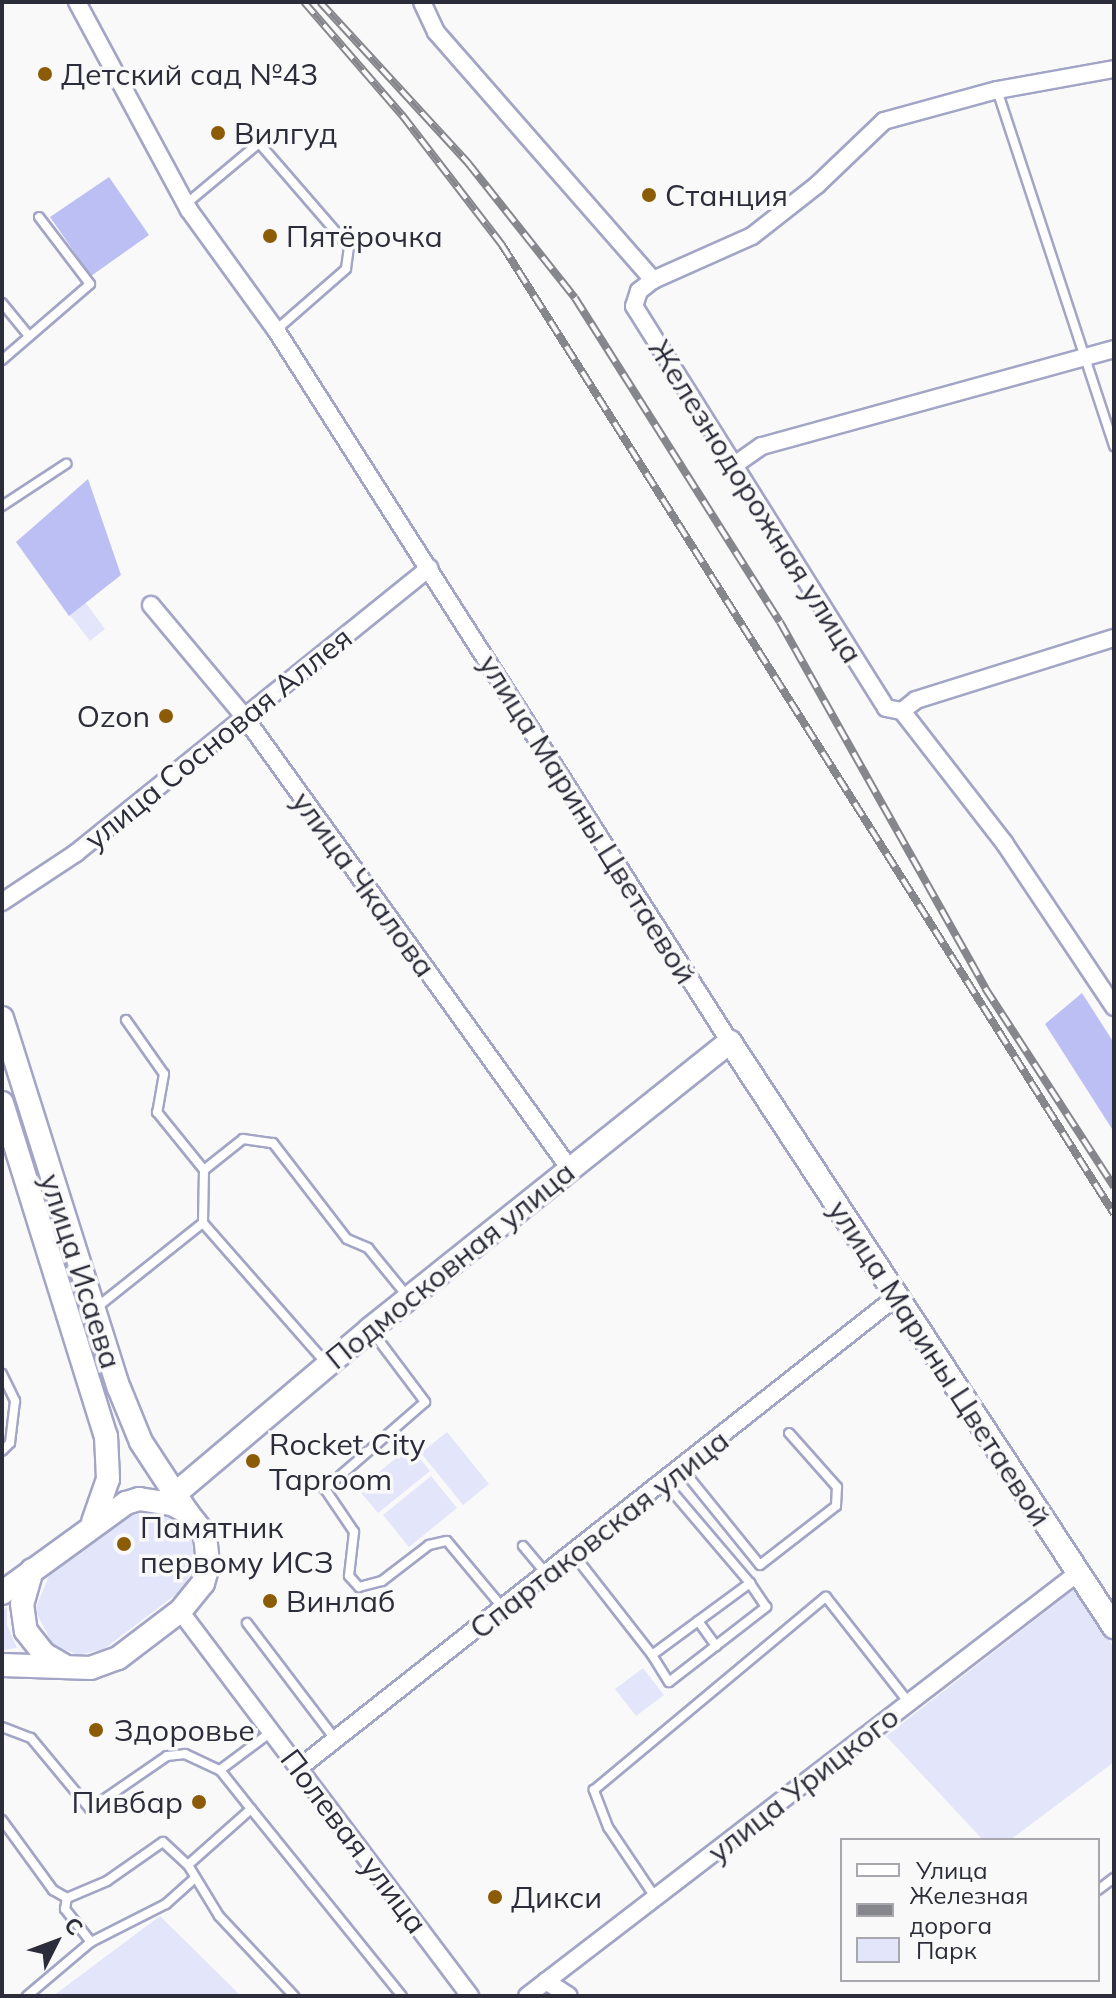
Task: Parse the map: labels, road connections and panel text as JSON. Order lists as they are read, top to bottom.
{
  "streets": {
    "main road": ["улица Марины Цветаевой", "Подмосковная улица", "улица Исаева"],
    "street": [
      "Железнодорожная улица",
      "улица Сосновая Аллея",
      "улица Чкалова",
      "Спартаковская улица",
      "улица Урицкого",
      "Полевая улица"
    ]
  },
  "crossings": [
    ["улица Сосновая Аллея", "улица Марины Цветаевой"],
    ["улица Сосновая Аллея", "улица Чкалова"],
    ["улица Марины Цветаевой", "Подмосковная улица"],
    ["улица Марины Цветаевой", "Спартаковская улица"],
    ["улица Марины Цветаевой", "улица Урицкого"],
    ["улица Чкалова", "Подмосковная улица"],
    ["Подмосковная улица", "улица Исаева"],
    ["Подмосковная улица", "Полевая улица"],
    ["улица Исаева", "Полевая улица"],
    ["Спартаковская улица", "Полевая улица"]
  ],
  "places": [
    "Детский сад №43",
    "Вилгуд",
    "Станция",
    "Пятёрочка",
    "Ozon",
    "Rocket City Taproom",
    "Памятник первому ИСЗ",
    "Винлаб",
    "Здоровье",
    "Пивбар",
    "Дикси"
  ],
  "legend": ["Улица", "Железная дорога", "Парк"],
  "north": "top right"
}
